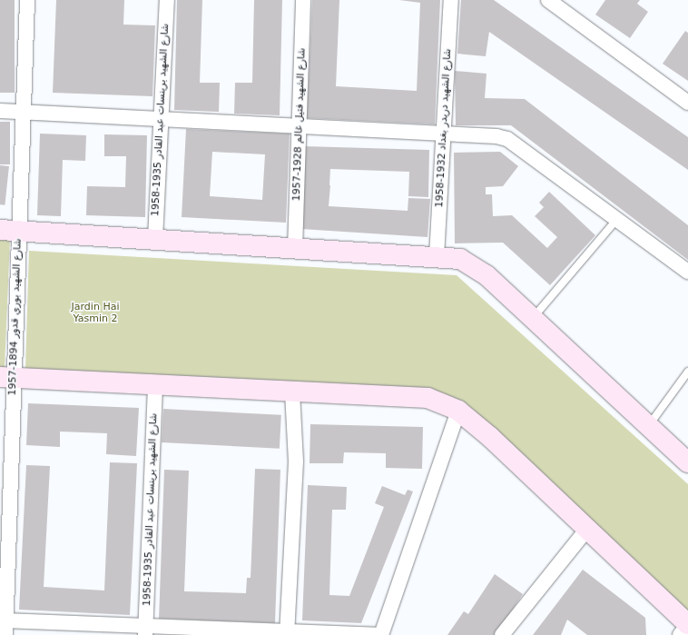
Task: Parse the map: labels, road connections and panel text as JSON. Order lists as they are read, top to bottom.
{
  "streets": {
    "street": [
      "شارع الشهيد برينسات عبد القادر 1935-1958",
      "شارع الشهيد فتيل غالم 1928-1957",
      "شارع الشهيد دريدر بغداد 1932-1958",
      "شارع الشهيد بوري قدور 1894-1957"
    ]
  },
  "parks": ["Jardin Hai Yasmin 2"]
}
